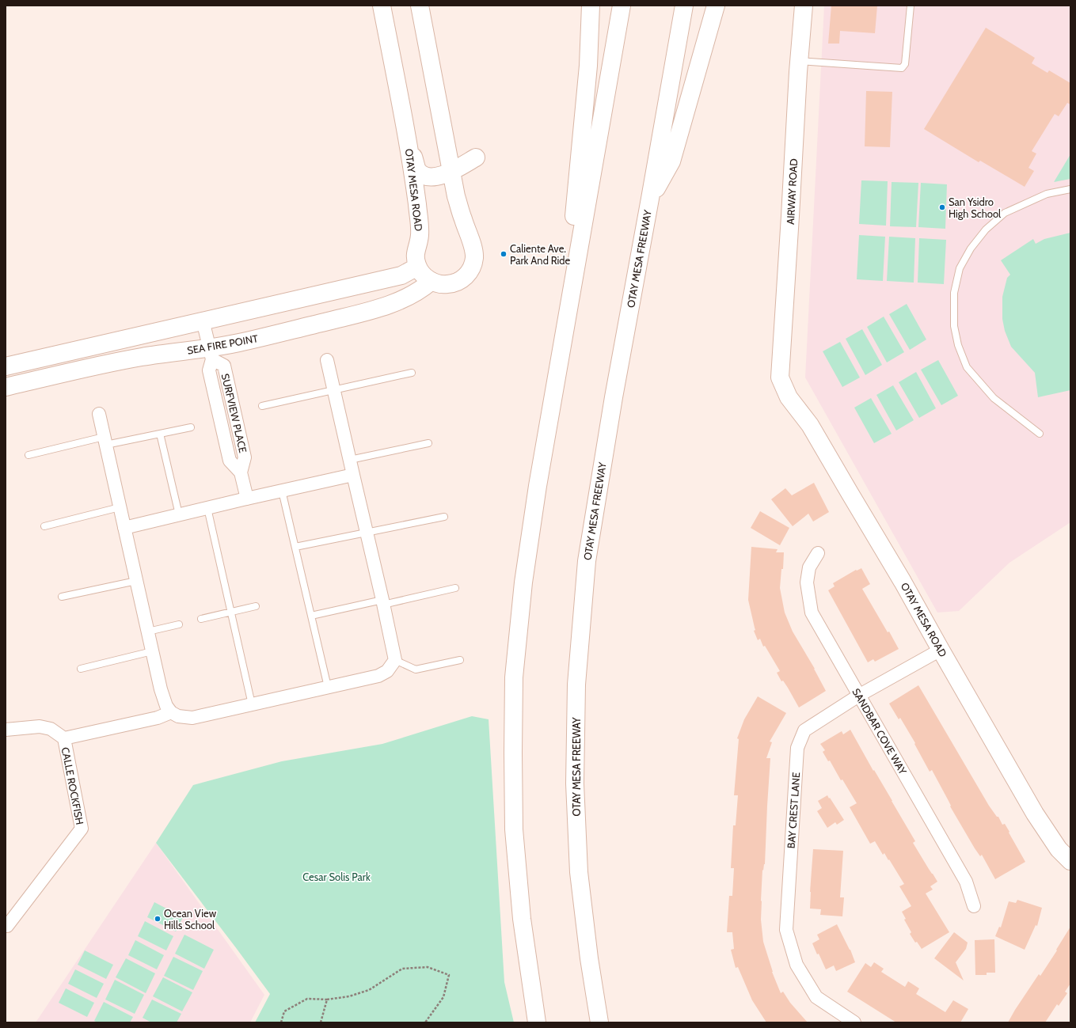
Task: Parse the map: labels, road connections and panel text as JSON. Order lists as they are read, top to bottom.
{
  "streets": {
    "main road": [
      "OTAY MESA ROAD",
      "AIRWAY ROAD",
      "OTAY MESA FREEWAY",
      "SEA FIRE POINT"
    ],
    "street": [
      "SURFVIEW PLACE",
      "SANDBAR COVE WAY",
      "CALLE ROCKFISH",
      "BAY CREST LANE"
    ]
  },
  "crossings": [
    ["OTAY MESA ROAD", "AIRWAY ROAD"],
    ["OTAY MESA ROAD", "BAY CREST LANE"],
    ["SEA FIRE POINT", "SURFVIEW PLACE"],
    ["SANDBAR COVE WAY", "BAY CREST LANE"]
  ],
  "parks": ["Cesar Solis Park"],
  "places": ["San Ysidro High School", "Caliente Ave. Park And Ride", "Ocean View Hills School"]
}
